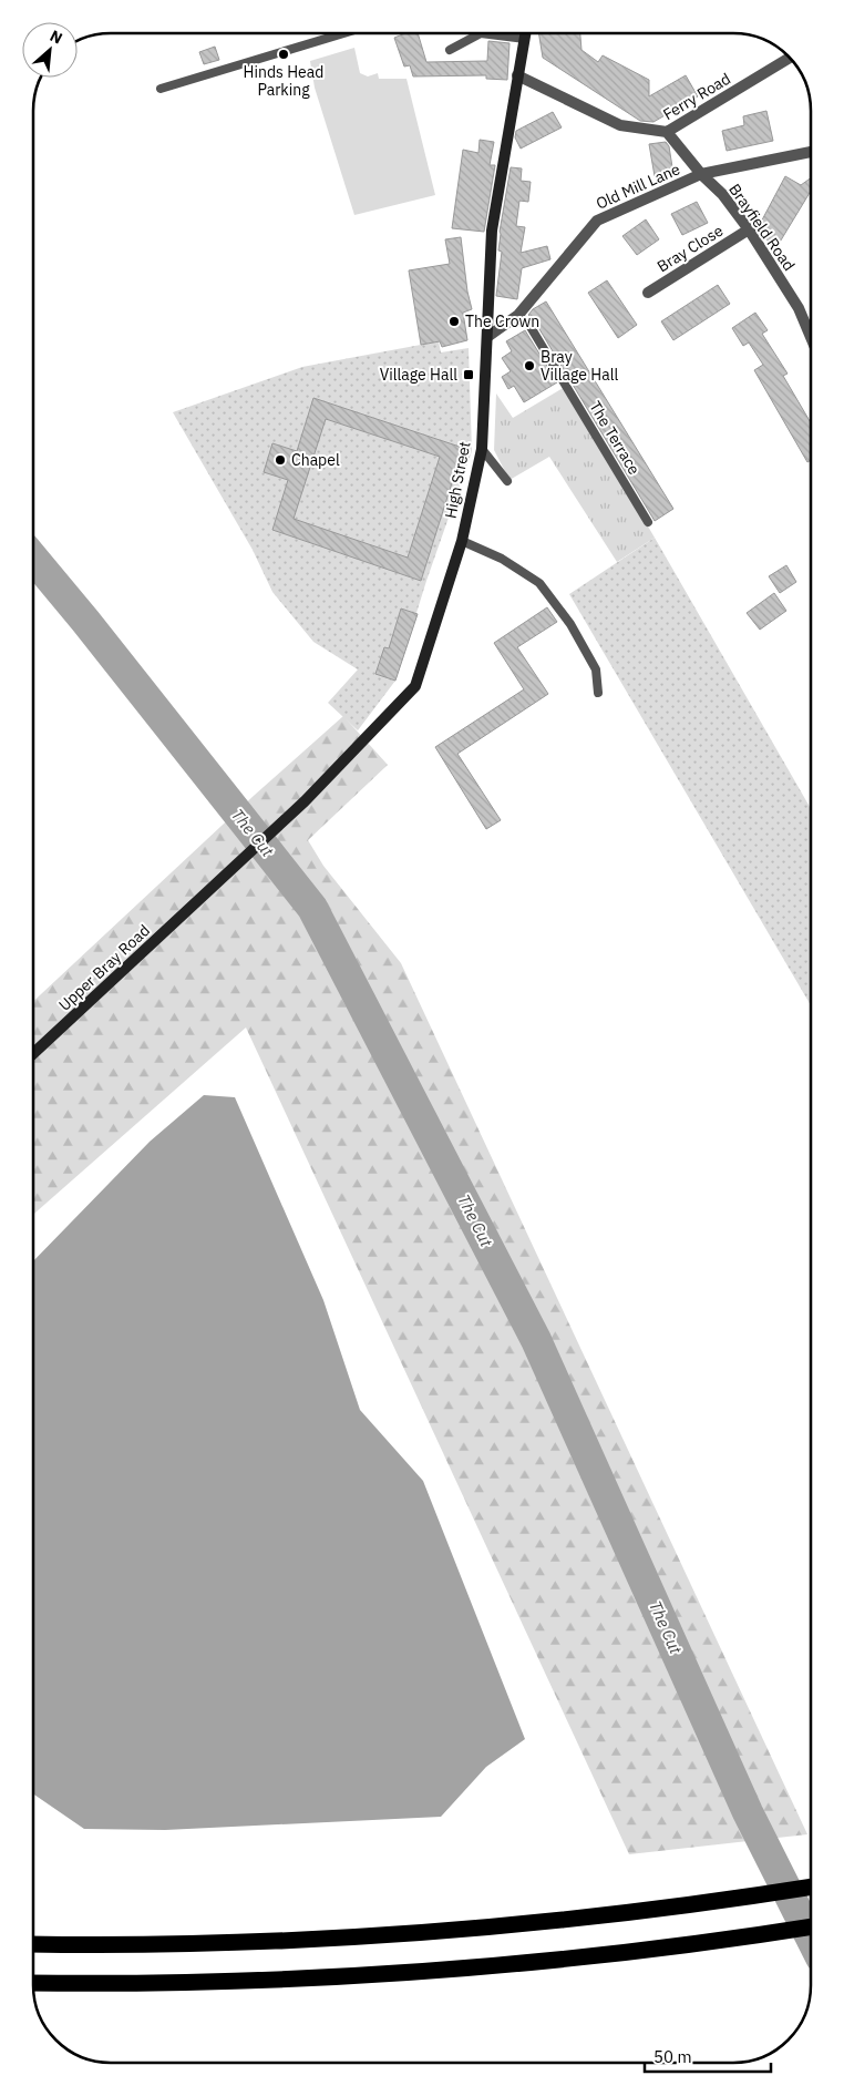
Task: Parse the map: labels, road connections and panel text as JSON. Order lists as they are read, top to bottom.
{
  "streets": {
    "main road": ["High Street", "Upper Bray Road"],
    "street": [
      "Ferry Road",
      "Old Mill Lane",
      "Brayfield Road",
      "Bray Close"
    ],
    "lane": ["The Terrace"]
  },
  "crossings": [
    ["Ferry Road", "Brayfield Road"],
    ["Ferry Road", "High Street"],
    ["Old Mill Lane", "Brayfield Road"],
    ["Old Mill Lane", "The Terrace"],
    ["Old Mill Lane", "High Street"],
    ["Brayfield Road", "Bray Close"],
    ["High Street", "Upper Bray Road"]
  ],
  "water": ["The Cut"],
  "places": {
    "other": [
      "Hinds Head Parking",
      "The Crown",
      "Bray Village Hall",
      "Chapel"
    ],
    "transit": ["Village Hall"]
  },
  "scale_bar": "50 m",
  "north": "top right"
}
